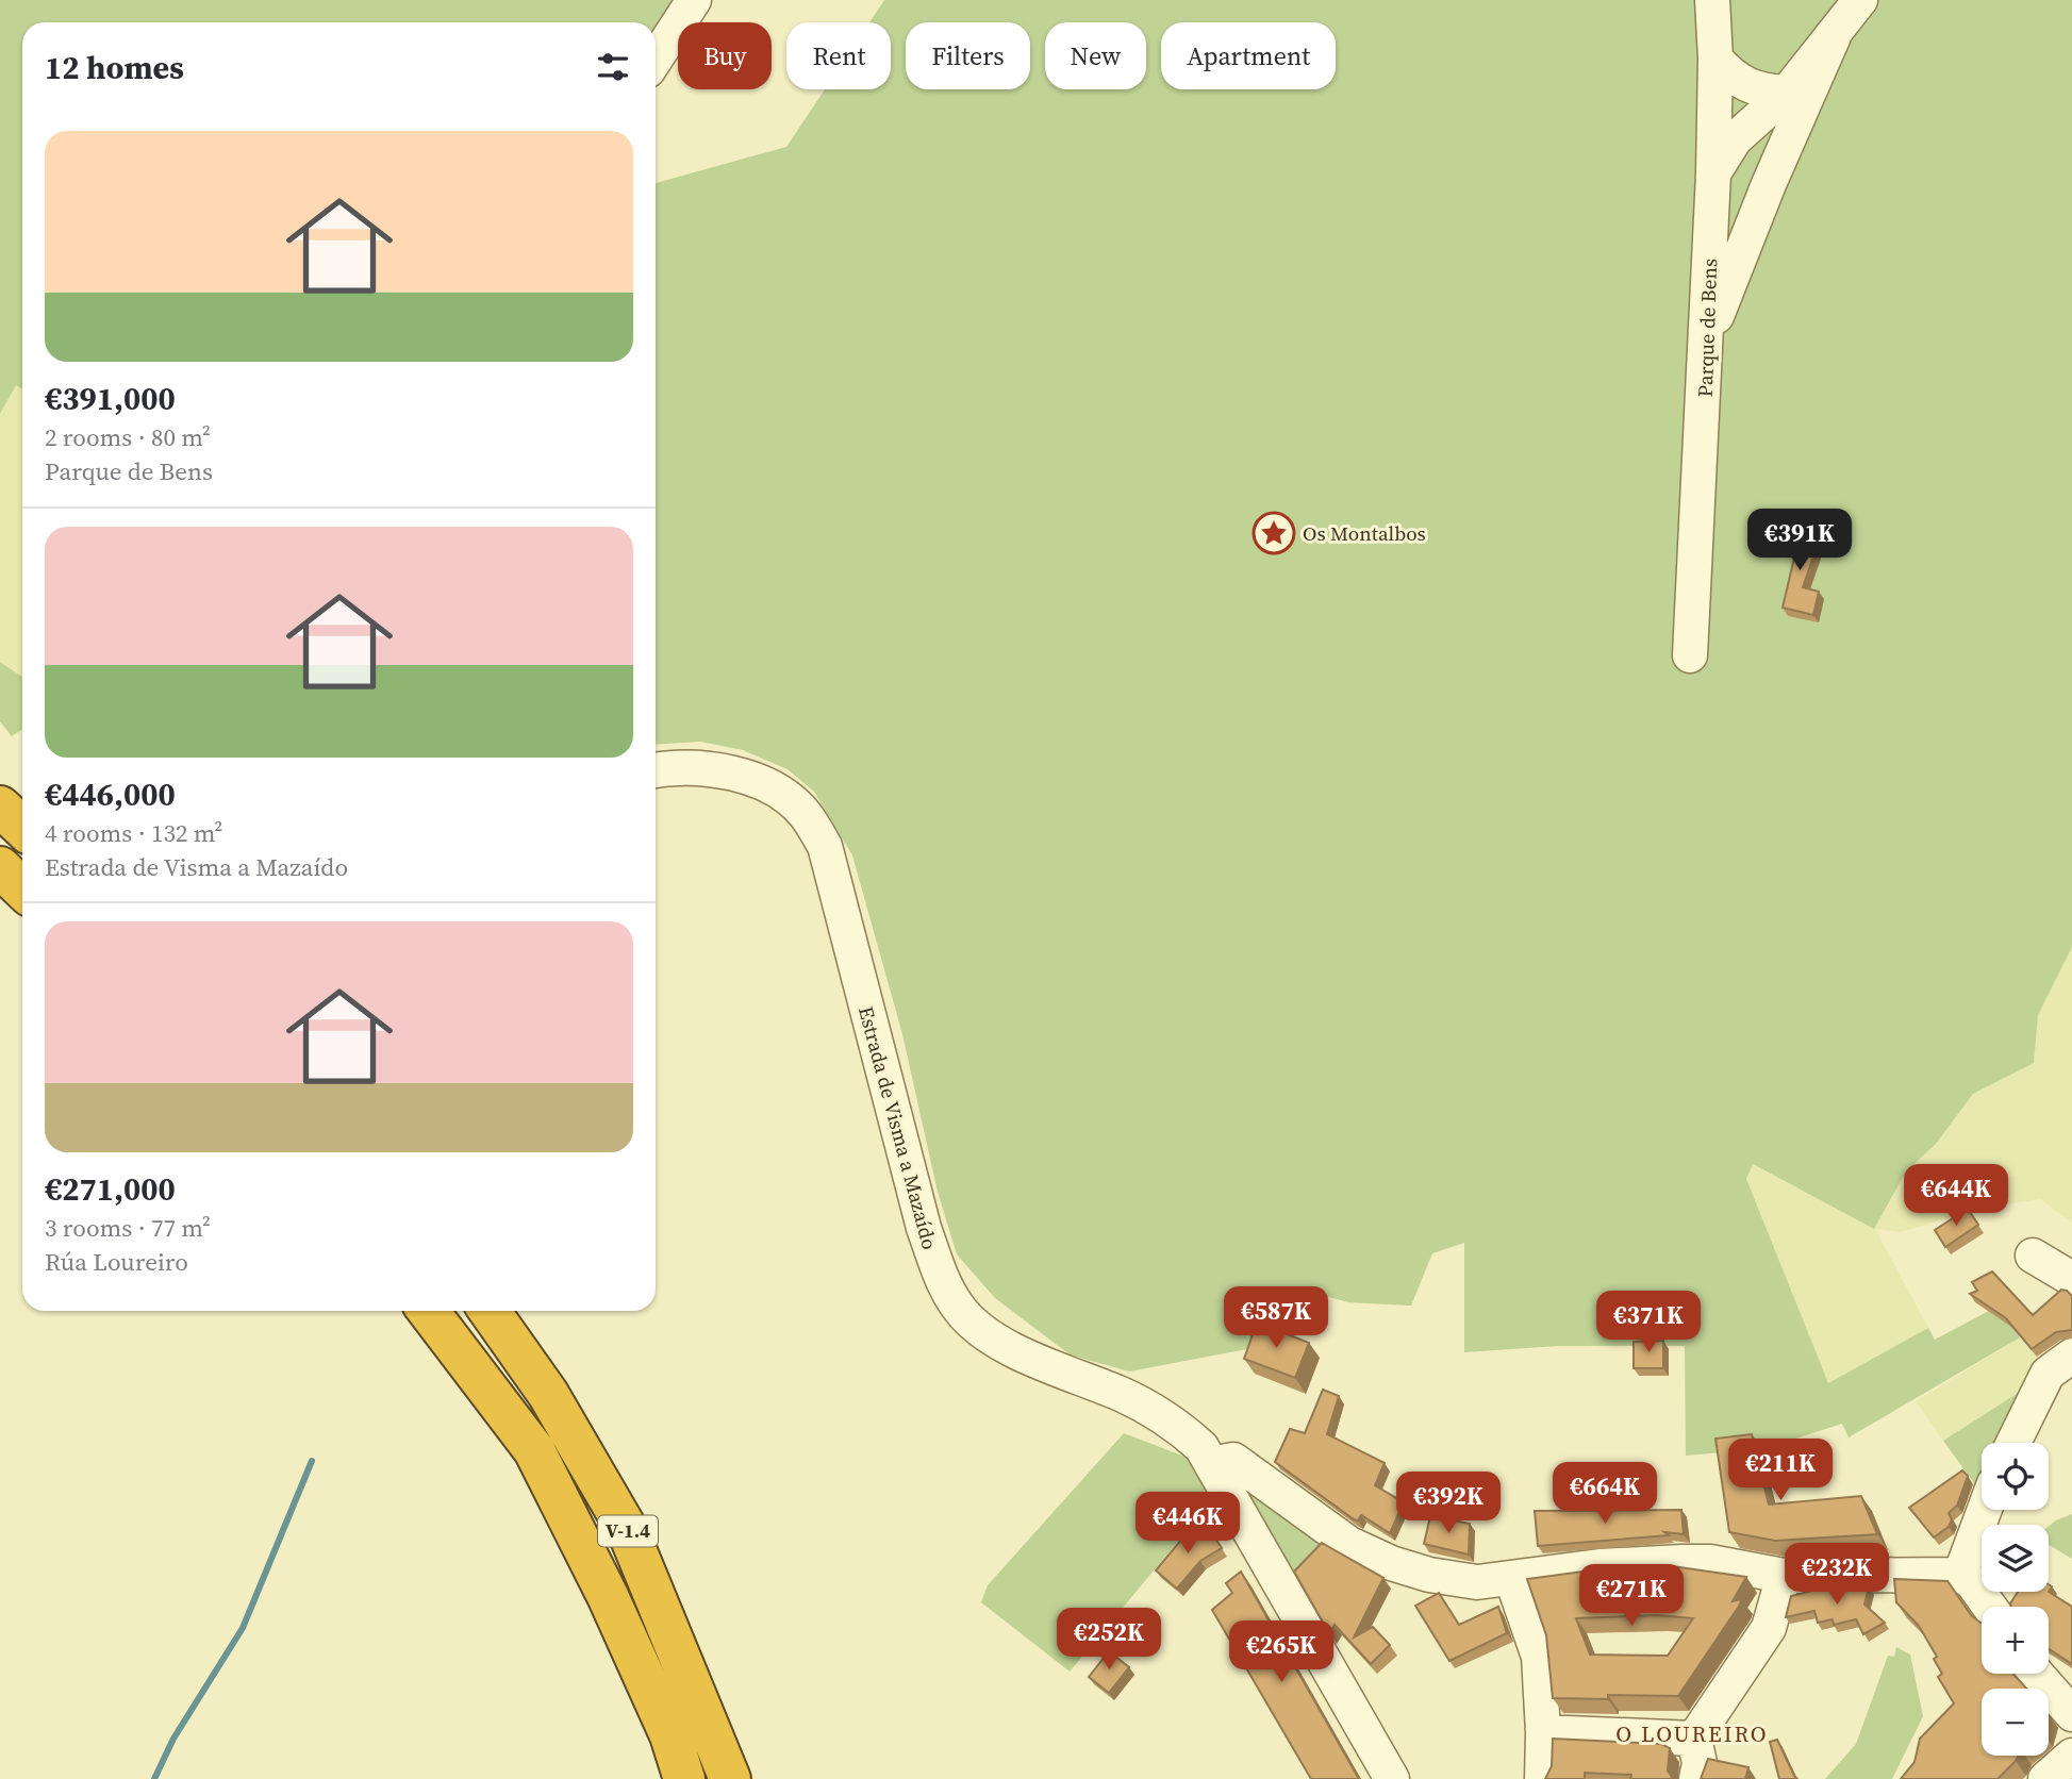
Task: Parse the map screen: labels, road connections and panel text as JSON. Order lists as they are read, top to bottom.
{
  "streets": {
    "highway": ["V-1.4"],
    "street": ["Parque de Bens", "Estrada de Visma a Mazaído"]
  },
  "districts": ["O LOUREIRO"],
  "places": {
    "place": ["Os Montalbos"]
  },
  "page": {
    "chip": [
      "Buy",
      "Rent",
      "Filters",
      "New",
      "Apartment"
    ],
    "heading": "12 homes",
    "list": [
      {
        "name": "€391,000",
        "note": "2 rooms · 80 m² · Parque de Bens"
      },
      {
        "name": "€446,000",
        "note": "4 rooms · 132 m² · Estrada de Visma a Mazaído"
      },
      {
        "name": "€271,000",
        "note": "3 rooms · 77 m² · Rúa Loureiro"
      }
    ],
    "price": [
      "€391K",
      "€644K",
      "€587K",
      "€371K",
      "€211K",
      "€664K",
      "€392K",
      "€446K",
      "€232K",
      "€271K",
      "€252K",
      "€265K"
    ],
    "map_buttons": ["+", "−"]
  }
}
